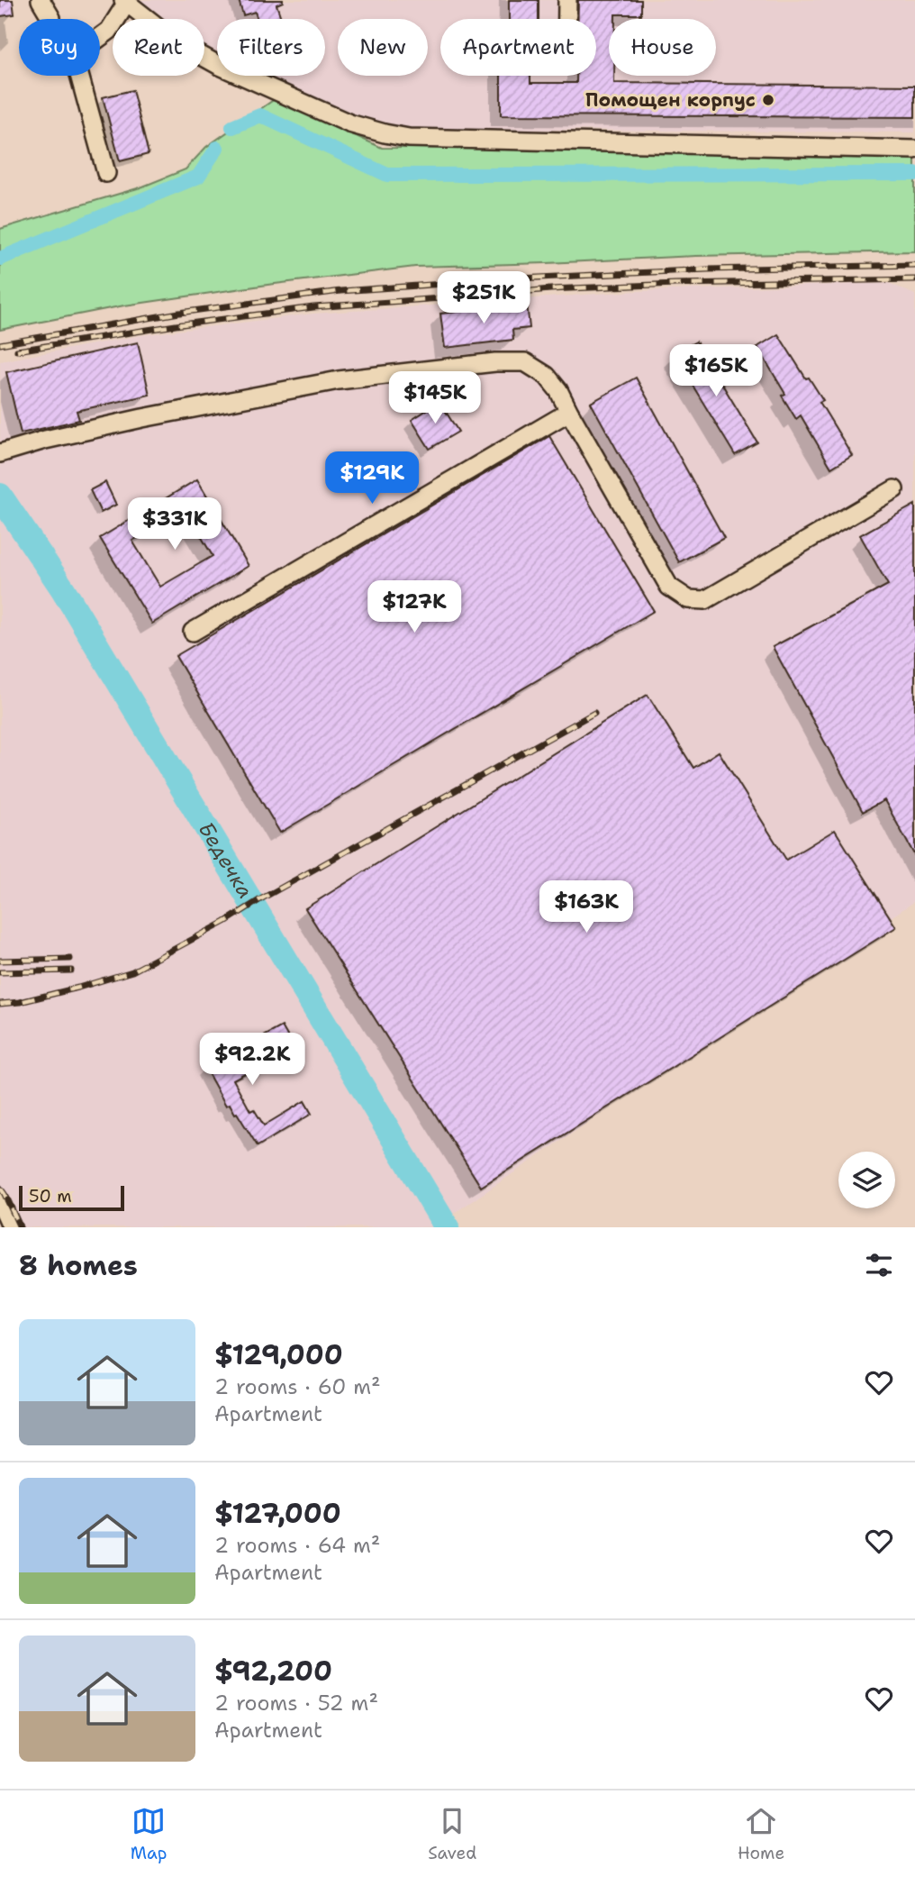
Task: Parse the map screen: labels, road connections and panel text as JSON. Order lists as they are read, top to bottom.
{
  "water": ["Бедечка"],
  "places": ["Помощен корпус"],
  "scale_bar": "50 m",
  "page": {
    "chip": [
      "Buy",
      "Rent",
      "Filters",
      "New",
      "Apartment",
      "House"
    ],
    "price": [
      "$251K",
      "$165K",
      "$145K",
      "$129K",
      "$331K",
      "$127K",
      "$163K",
      "$92.2K"
    ],
    "scale": "50 m",
    "heading": "8 homes",
    "list": [
      {
        "name": "$129,000",
        "note": "2 rooms · 60 m² · Apartment"
      },
      {
        "name": "$127,000",
        "note": "2 rooms · 64 m² · Apartment"
      },
      {
        "name": "$92,200",
        "note": "2 rooms · 52 m² · Apartment"
      }
    ],
    "tabs": ["Map", "Saved", "Home"]
  }
}
